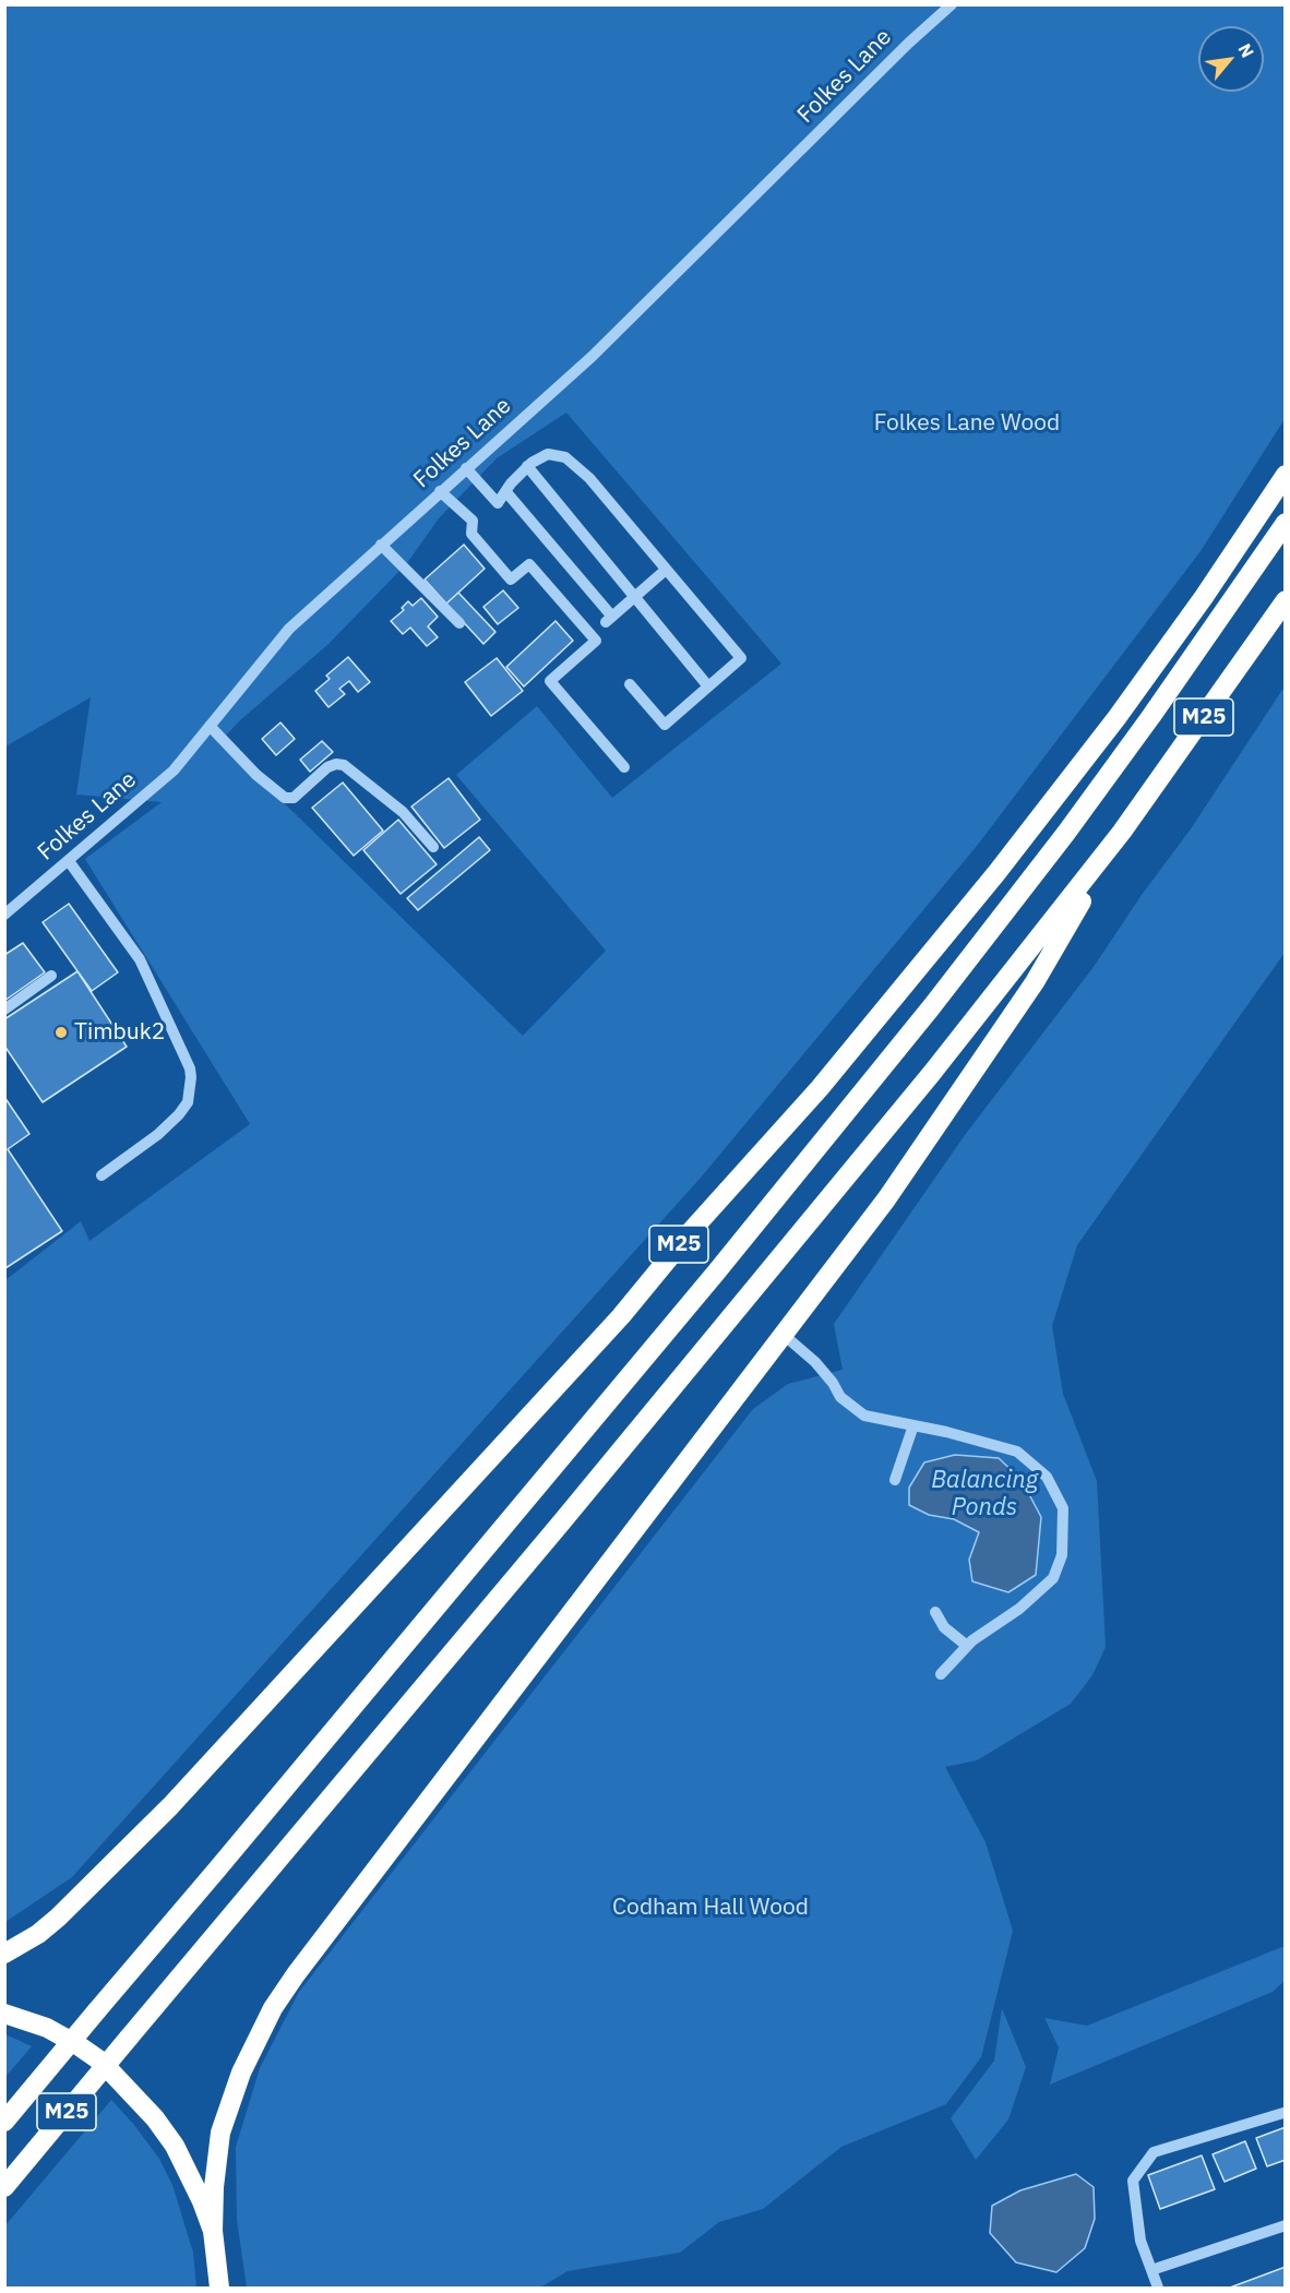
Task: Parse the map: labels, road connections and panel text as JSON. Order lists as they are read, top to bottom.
{
  "streets": {
    "highway": ["M25"],
    "street": ["Folkes Lane"]
  },
  "water": ["Balancing Ponds"],
  "parks": ["Folkes Lane Wood", "Codham Hall Wood"],
  "places": ["Timbuk2"],
  "north": "top right"
}
